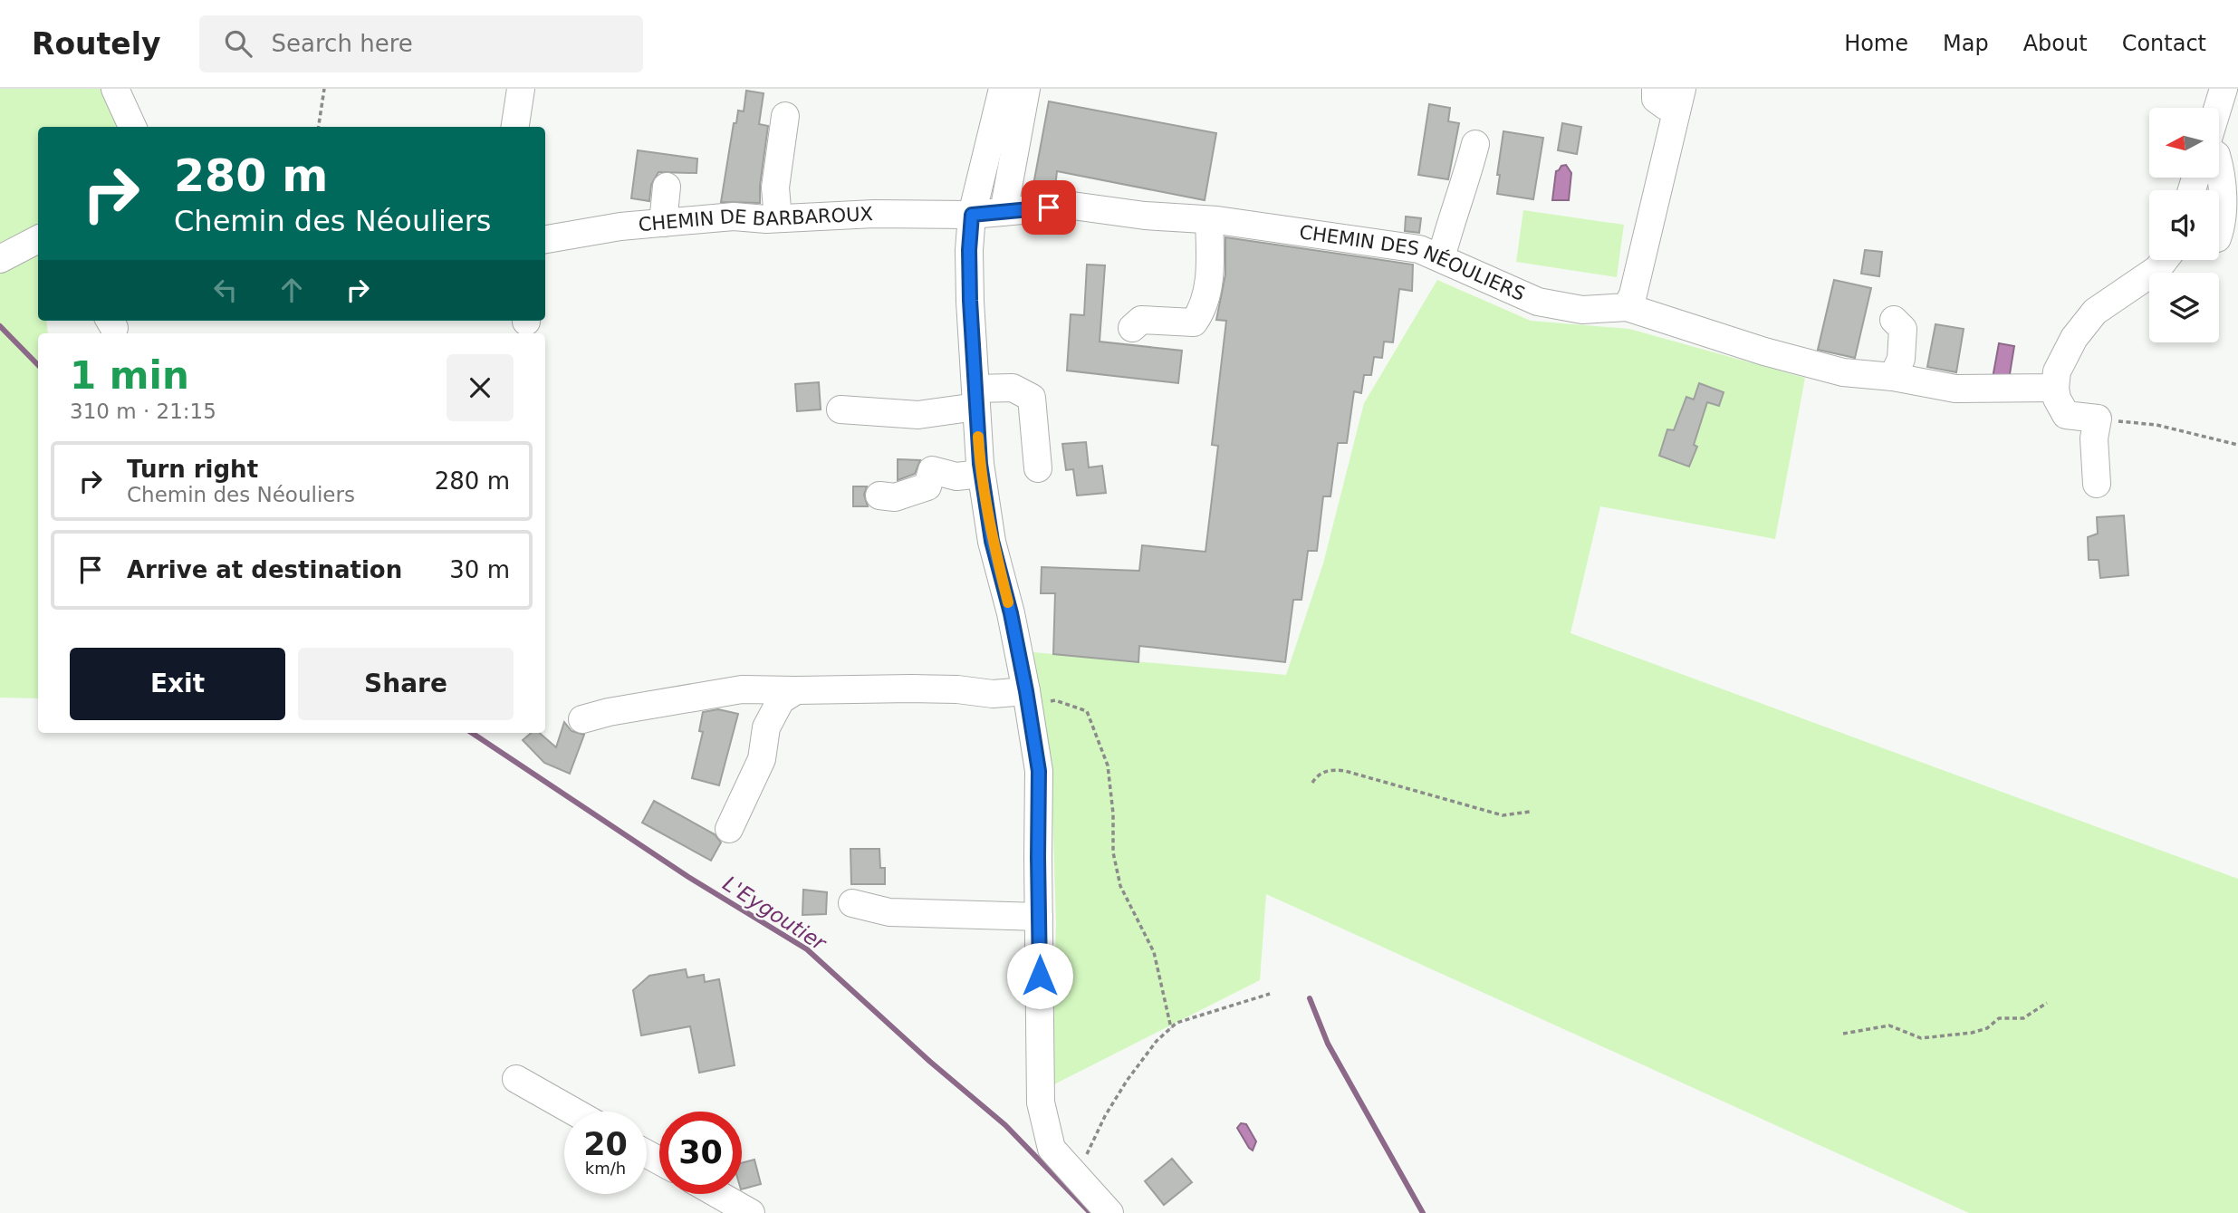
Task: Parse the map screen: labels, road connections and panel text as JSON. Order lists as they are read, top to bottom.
{
  "streets": {
    "street": ["CHEMIN DE BARBAROUX", "CHEMIN DES NÉOULIERS"]
  },
  "crossings": [
    ["CHEMIN DE BARBAROUX", "CHEMIN DES NÉOULIERS"]
  ],
  "water": ["L'Eygoutier"],
  "north": "left",
  "page": {
    "header": "Routely",
    "search": "Search here",
    "nav": [
      "Home",
      "Map",
      "About",
      "Contact"
    ],
    "turn": ["280 m", "Chemin des Néouliers"],
    "heading": ["1 min", "310 m · 21:15"],
    "list": [
      {
        "name": "Turn right",
        "note": "Chemin des Néouliers",
        "value": "280 m"
      },
      {
        "name": "Arrive at destination",
        "value": "30 m"
      }
    ],
    "buttons": ["Exit", "Share"],
    "speed": "20 km/h",
    "limit": "30"
  }
}
